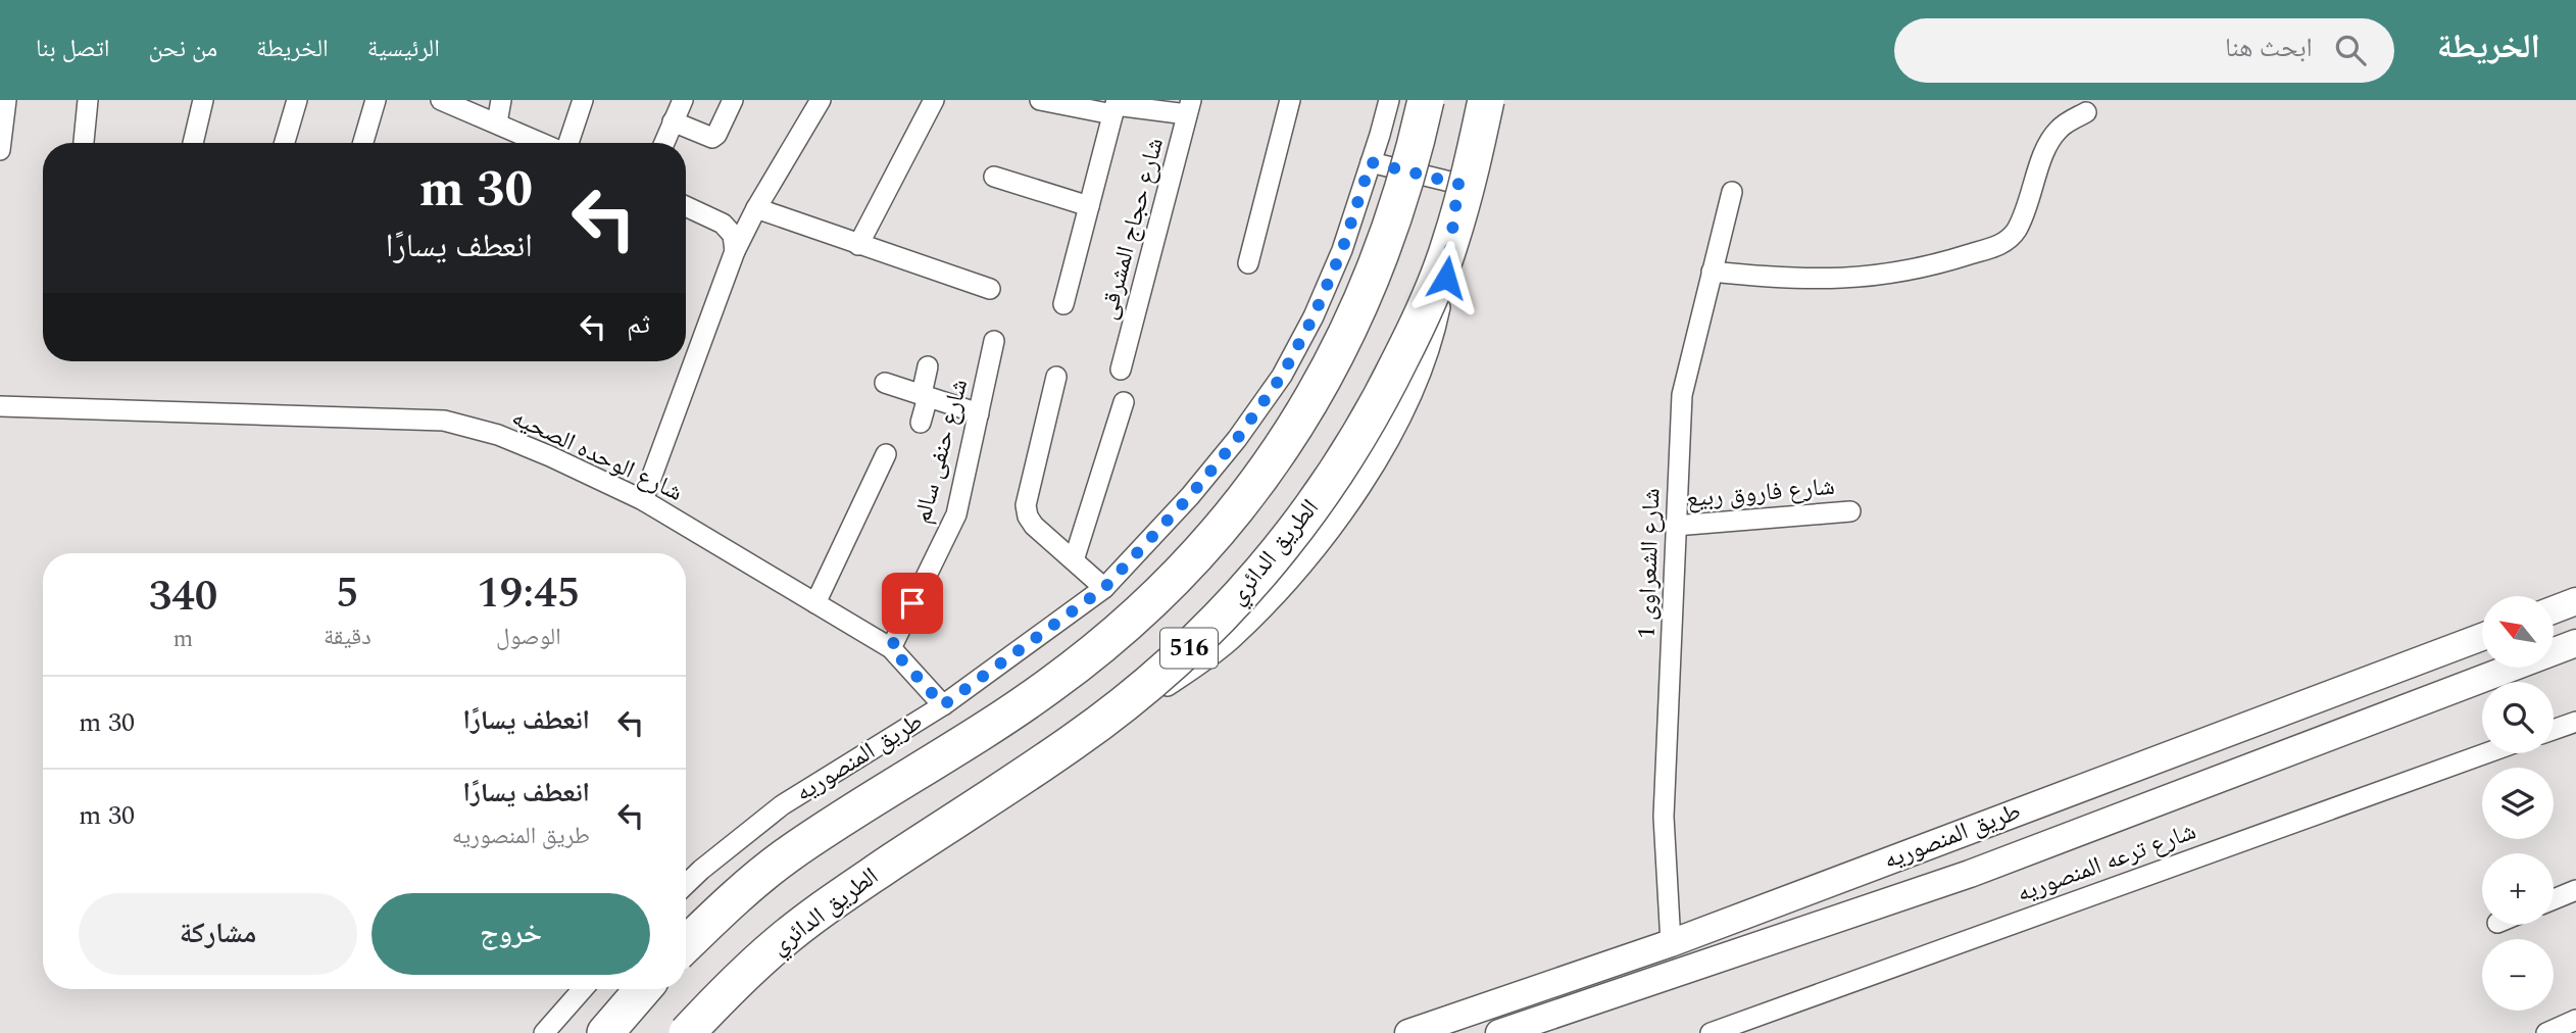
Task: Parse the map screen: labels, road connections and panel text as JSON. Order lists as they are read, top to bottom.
{
  "streets": {
    "highway": ["الطريق الدائري", "516"],
    "main road": ["طريق المنصوريه"],
    "street": [
      "شارع حجاج المشرقى",
      "شارع حنفى سالم",
      "شارع الوحده الصحيه",
      "شارع فاروق ربيع",
      "شارع الشعراوى 1",
      "شارع ترعه المنصوريه"
    ]
  },
  "crossings": [
    ["شارع حنفى سالم", "شارع الوحده الصحيه"],
    ["شارع الوحده الصحيه", "طريق المنصوريه"],
    ["شارع فاروق ربيع", "شارع الشعراوى 1"],
    ["شارع الشعراوى 1", "طريق المنصوريه"]
  ],
  "north": "top left",
  "page": {
    "header": "الخريطة",
    "search": "ابحث هنا",
    "nav": [
      "الرئيسية",
      "الخريطة",
      "من نحن",
      "اتصل بنا"
    ],
    "turn": ["30 m", "انعطف يسارًا"],
    "then": "ثم",
    "eta": [
      "19:45",
      "الوصول",
      "5",
      "دقيقة",
      "340",
      "m"
    ],
    "map_buttons": ["+", "−"],
    "list": [
      {
        "name": "انعطف يسارًا",
        "value": "30 m"
      },
      {
        "name": "انعطف يسارًا",
        "note": "طريق المنصوريه",
        "value": "30 m"
      }
    ],
    "buttons": ["خروج", "مشاركة"]
  }
}
